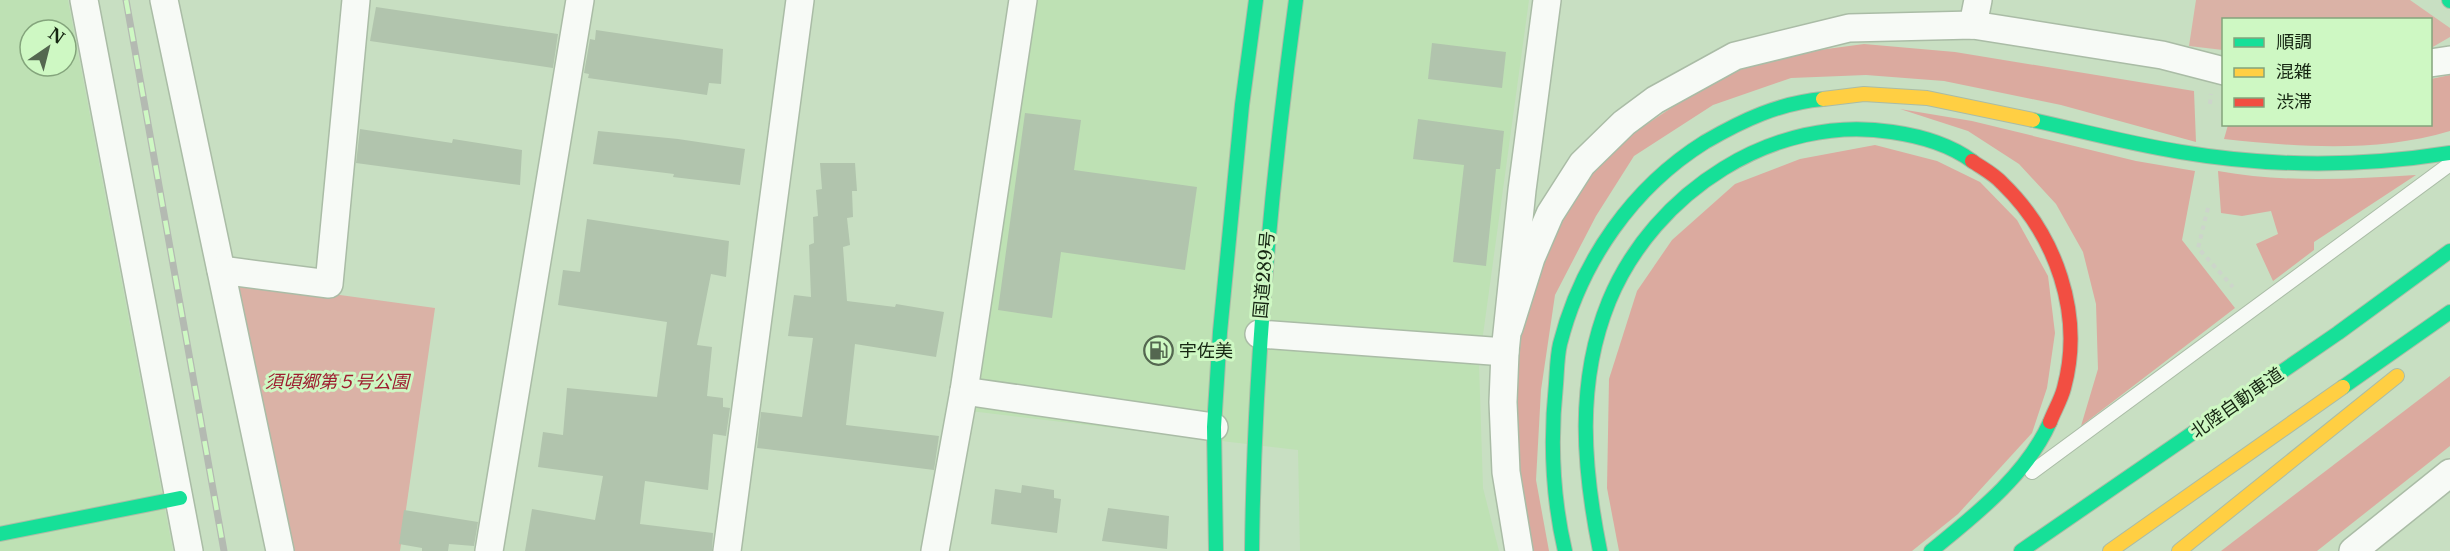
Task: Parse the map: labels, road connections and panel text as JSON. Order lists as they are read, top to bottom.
{
  "streets": {
    "main road": ["国道289号", "北陸自動車道"]
  },
  "parks": ["須頃郷第５号公園"],
  "places": {
    "fuel station": ["宇佐美"]
  },
  "legend": ["順調", "混雑", "渋滞"],
  "north": "top right"
}
